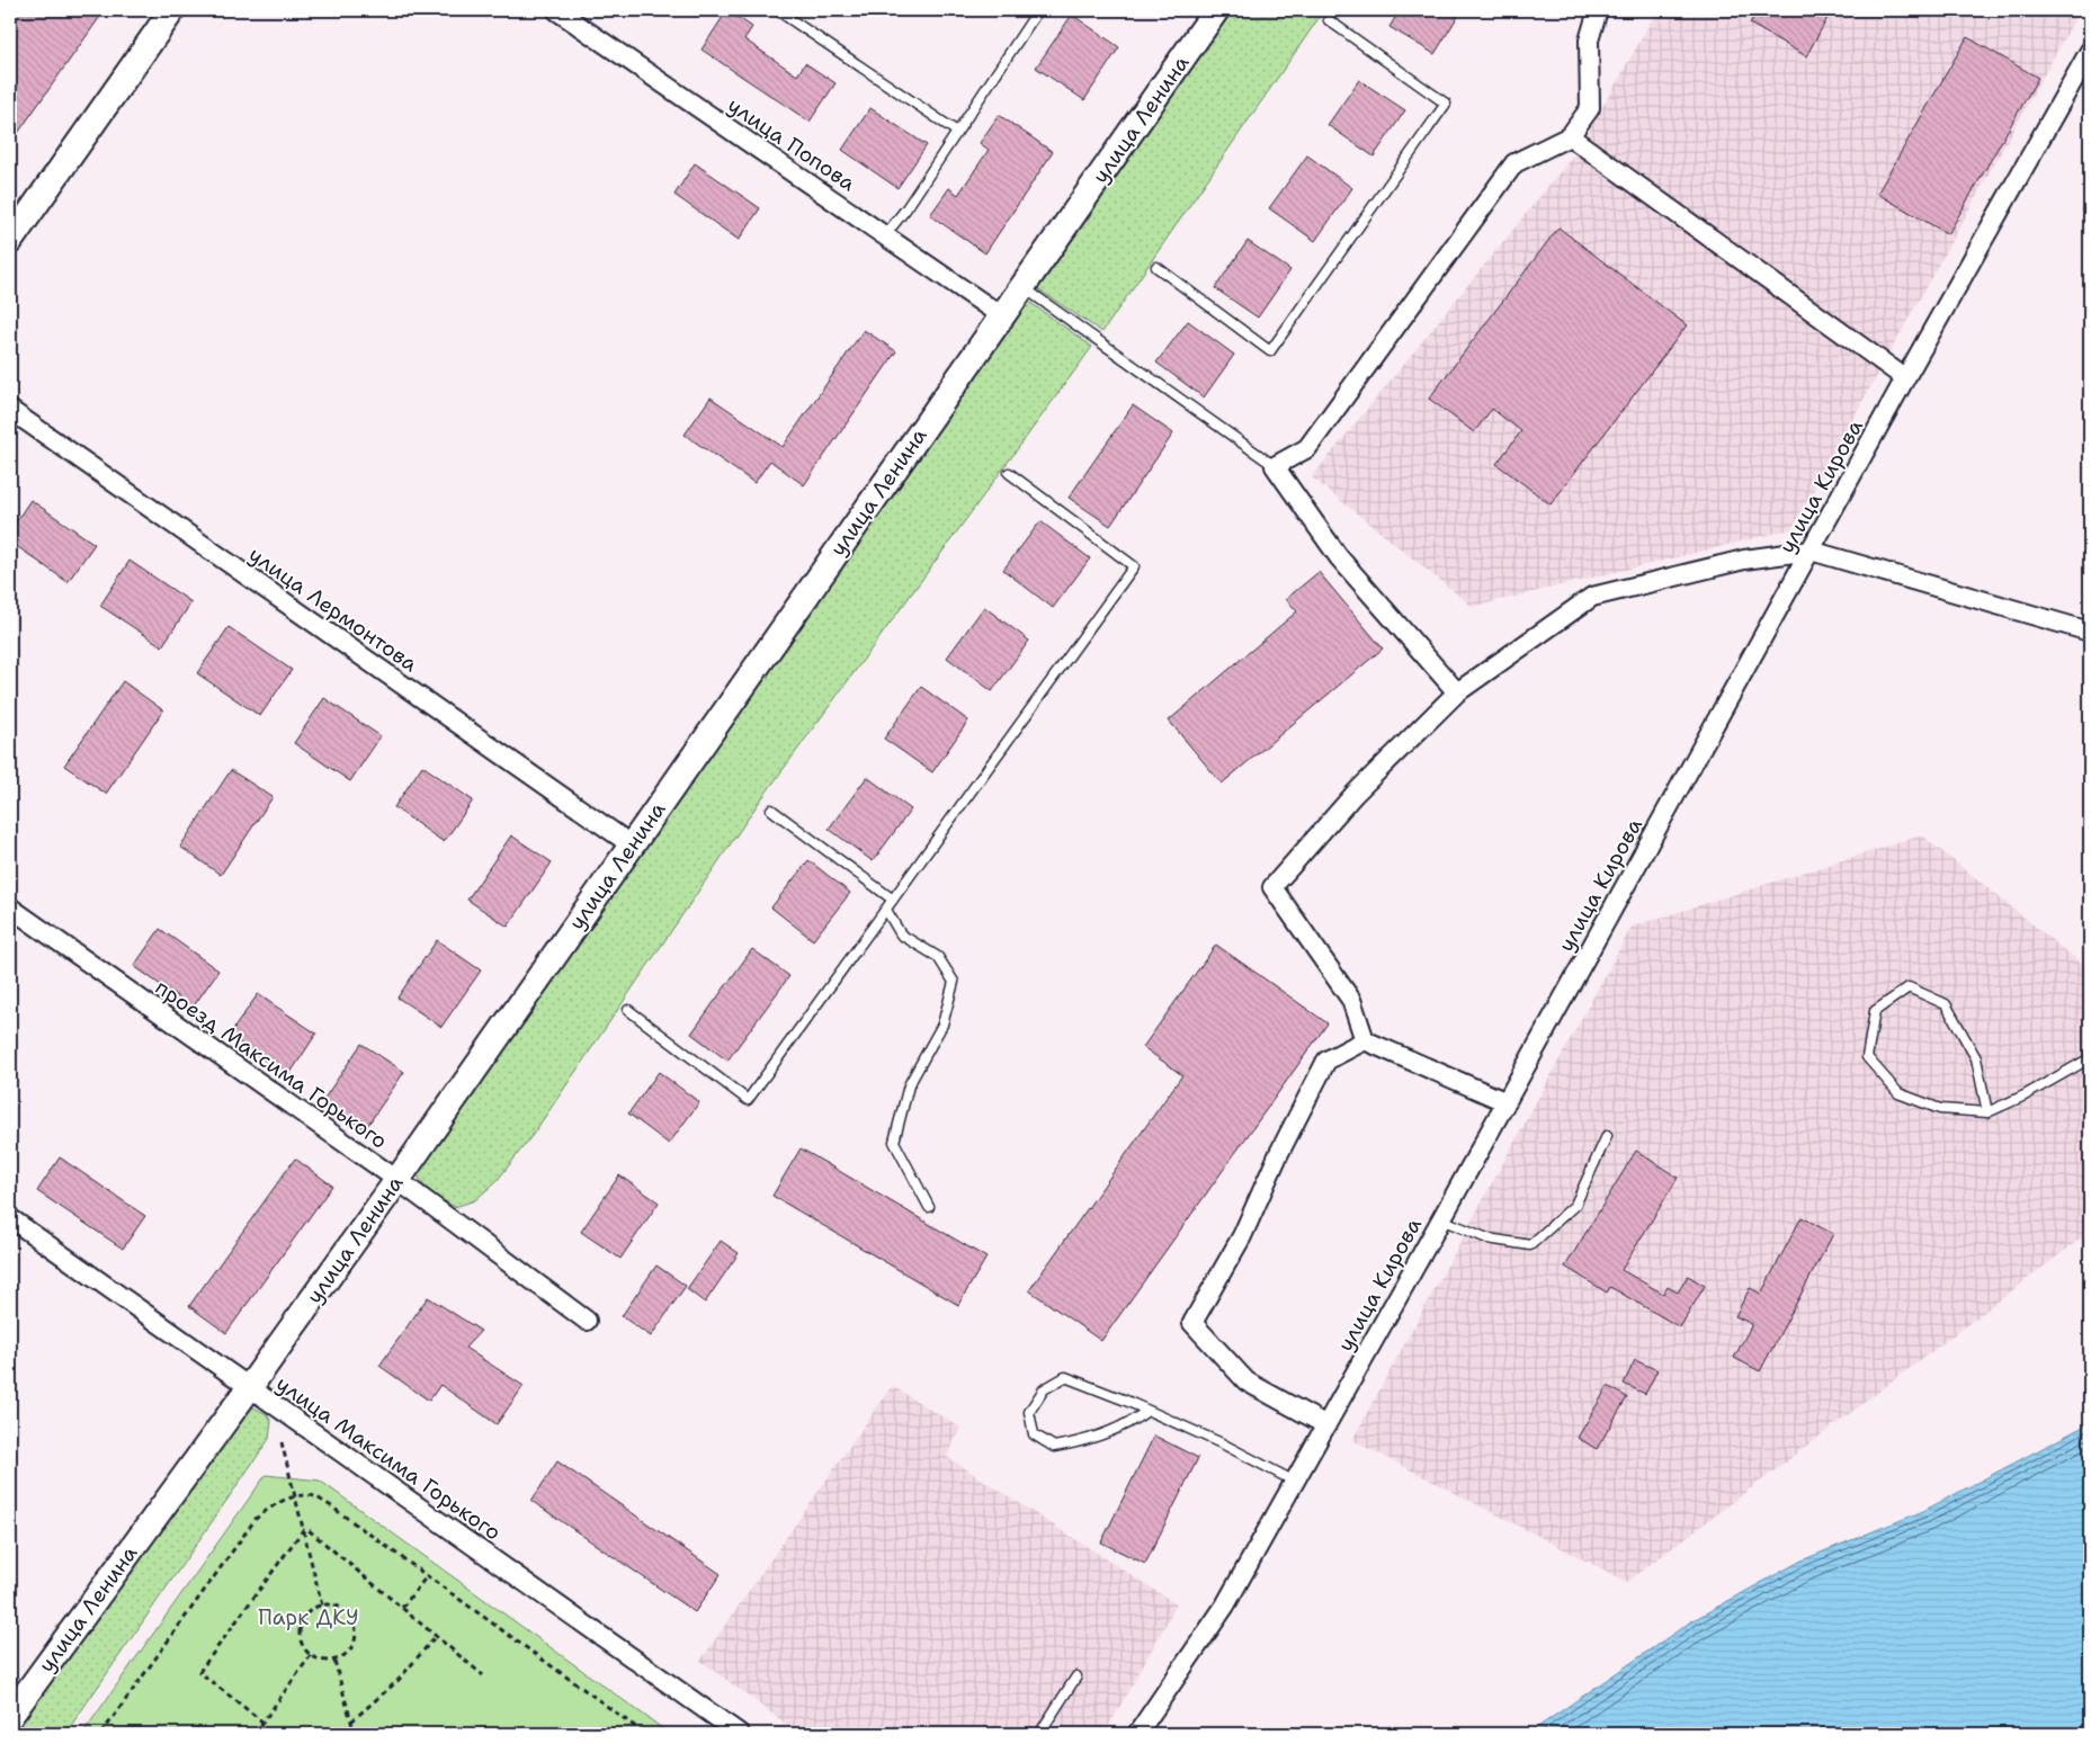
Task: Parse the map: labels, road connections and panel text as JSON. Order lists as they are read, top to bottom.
{
  "streets": {
    "street": [
      "улица Ленина",
      "улица Попова",
      "улица Кирова",
      "улица Лермонтова",
      "проезд Максима Горького",
      "улица Максима Горького"
    ]
  },
  "crossings": [
    ["улица Ленина", "улица Попова"],
    ["улица Ленина", "улица Лермонтова"],
    ["улица Ленина", "проезд Максима Горького"],
    ["улица Ленина", "улица Максима Горького"]
  ],
  "parks": ["Парк ДКУ"]
}
